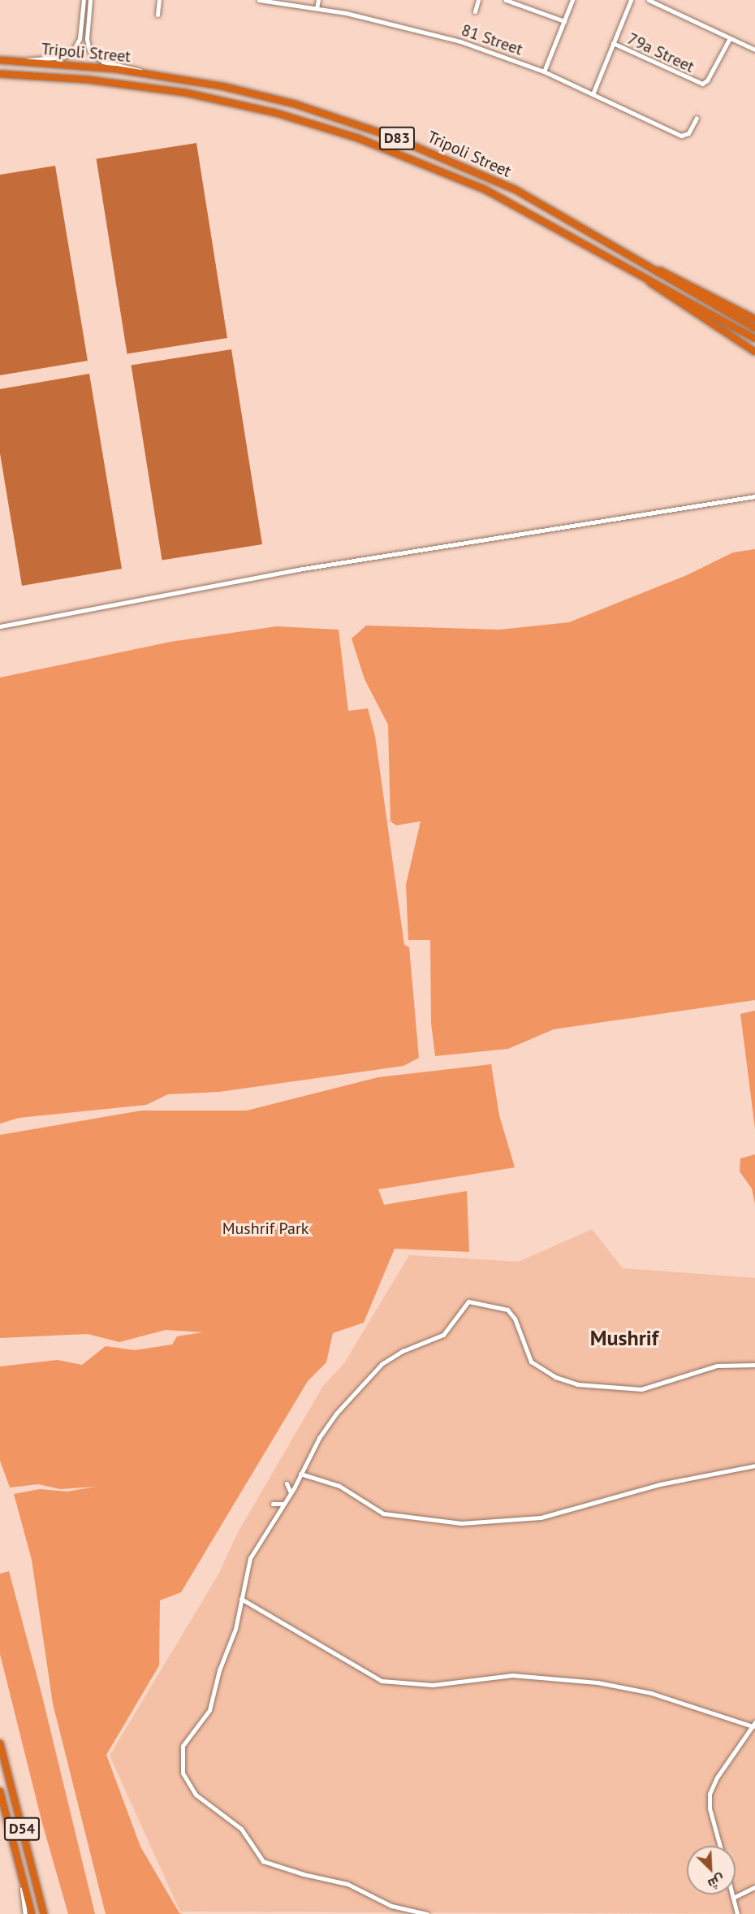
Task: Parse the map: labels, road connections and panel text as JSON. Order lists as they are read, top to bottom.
{
  "streets": {
    "highway": ["Tripoli Street", "D83", "D54"],
    "street": ["81 Street", "79a Street"]
  },
  "districts": ["Mushrif"],
  "parks": ["Mushrif Park"],
  "north": "bottom right"
}
